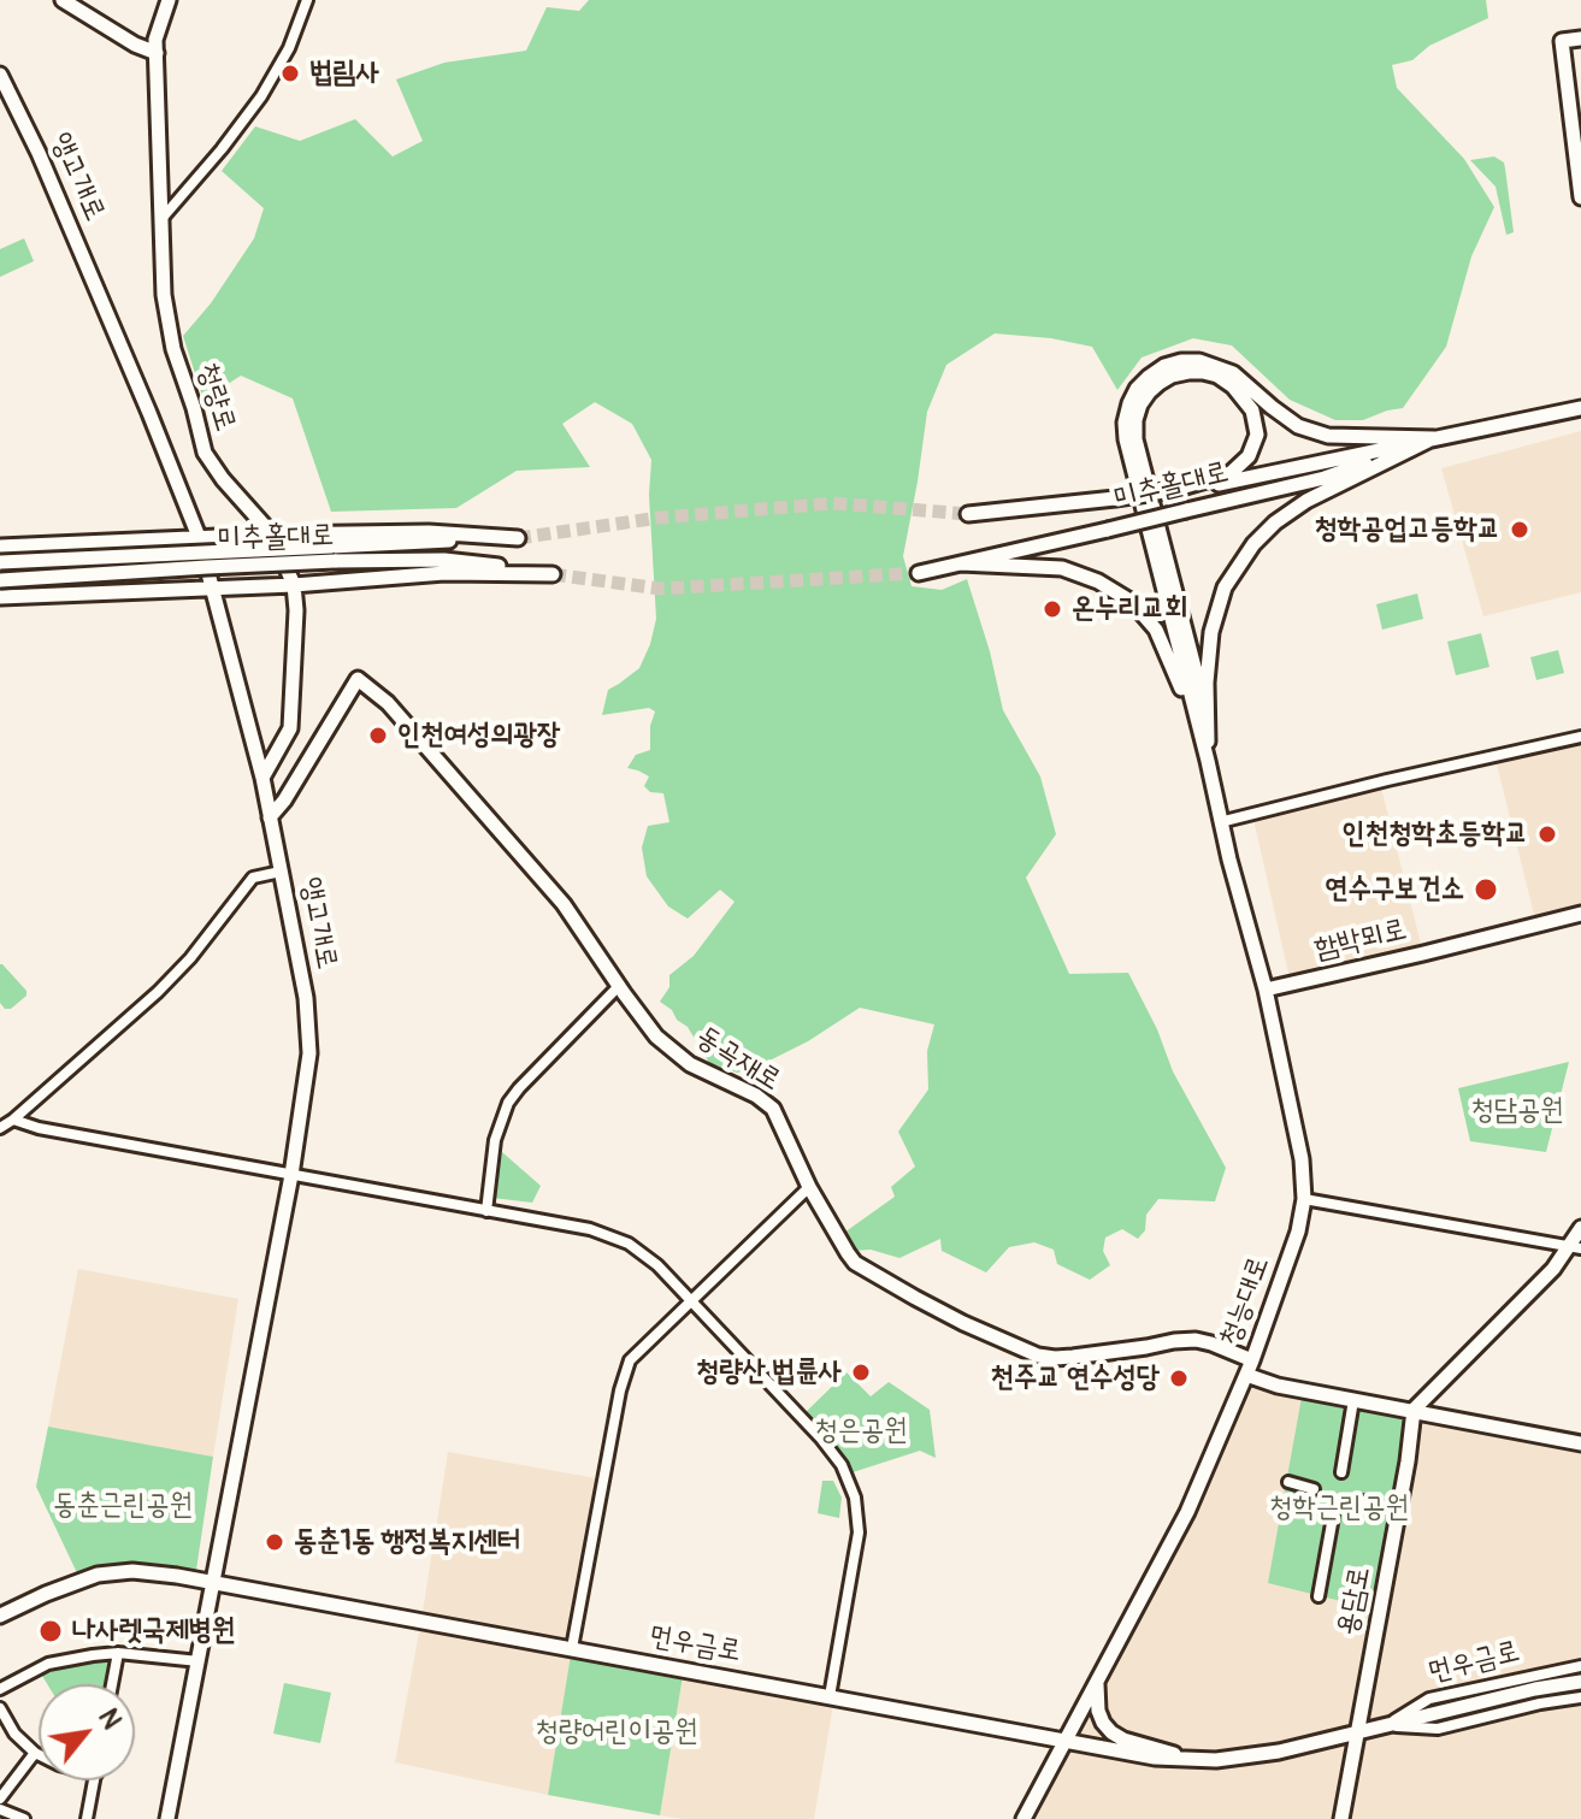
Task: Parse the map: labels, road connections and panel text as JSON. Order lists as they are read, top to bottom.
{
  "streets": {
    "main road": [
      "앵고개로",
      "청량로",
      "미추홀대로",
      "함박뫼로",
      "동곡재로",
      "청능대로",
      "용담로",
      "먼우금로"
    ]
  },
  "crossings": [
    ["앵고개로", "청량로"],
    ["앵고개로", "동곡재로"],
    ["앵고개로", "먼우금로"],
    ["청량로", "미추홀대로"],
    ["함박뫼로", "청능대로"],
    ["동곡재로", "청능대로"],
    ["동곡재로", "용담로"],
    ["청능대로", "먼우금로"],
    ["용담로", "먼우금로"]
  ],
  "parks": [
    "청담공원",
    "청은공원",
    "동춘근린공원",
    "청학근린공원",
    "청량어린이공원"
  ],
  "places": [
    "법림사",
    "청학공업고등학교",
    "온누리교회",
    "인천여성의광장",
    "인천청학초등학교",
    "연수구보건소",
    "청량산 법륜사",
    "천주교 연수성당",
    "동춘1동 행정복지센터",
    "나사렛국제병원"
  ],
  "north": "top right"
}
